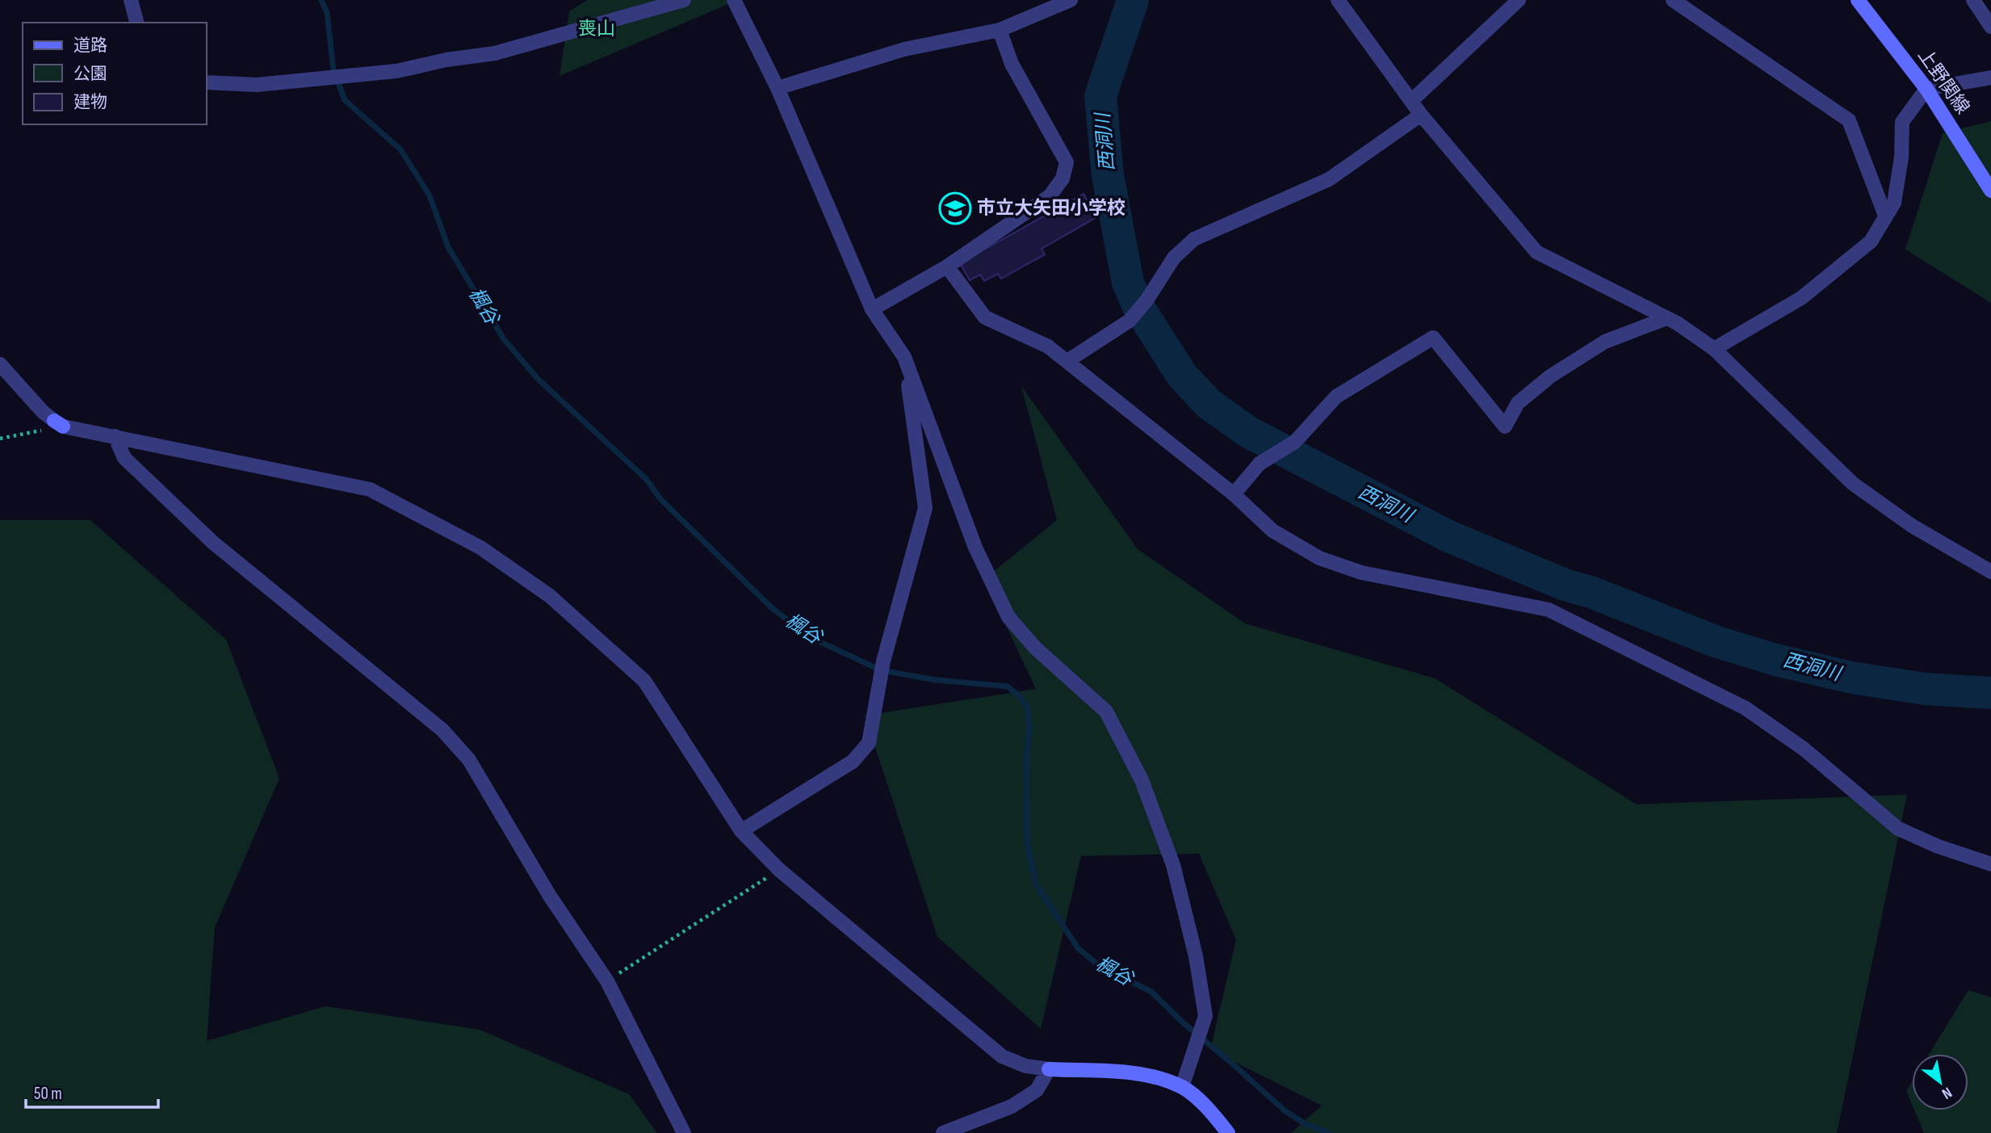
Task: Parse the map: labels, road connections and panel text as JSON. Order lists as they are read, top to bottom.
{
  "streets": {
    "main road": ["上野関線"]
  },
  "water": ["西洞川", "楓谷"],
  "parks": ["喪山"],
  "places": {
    "school or university": ["市立大矢田小学校"]
  },
  "legend": ["道路", "公園", "建物"],
  "scale_bar": "50 m",
  "north": "bottom right"
}
